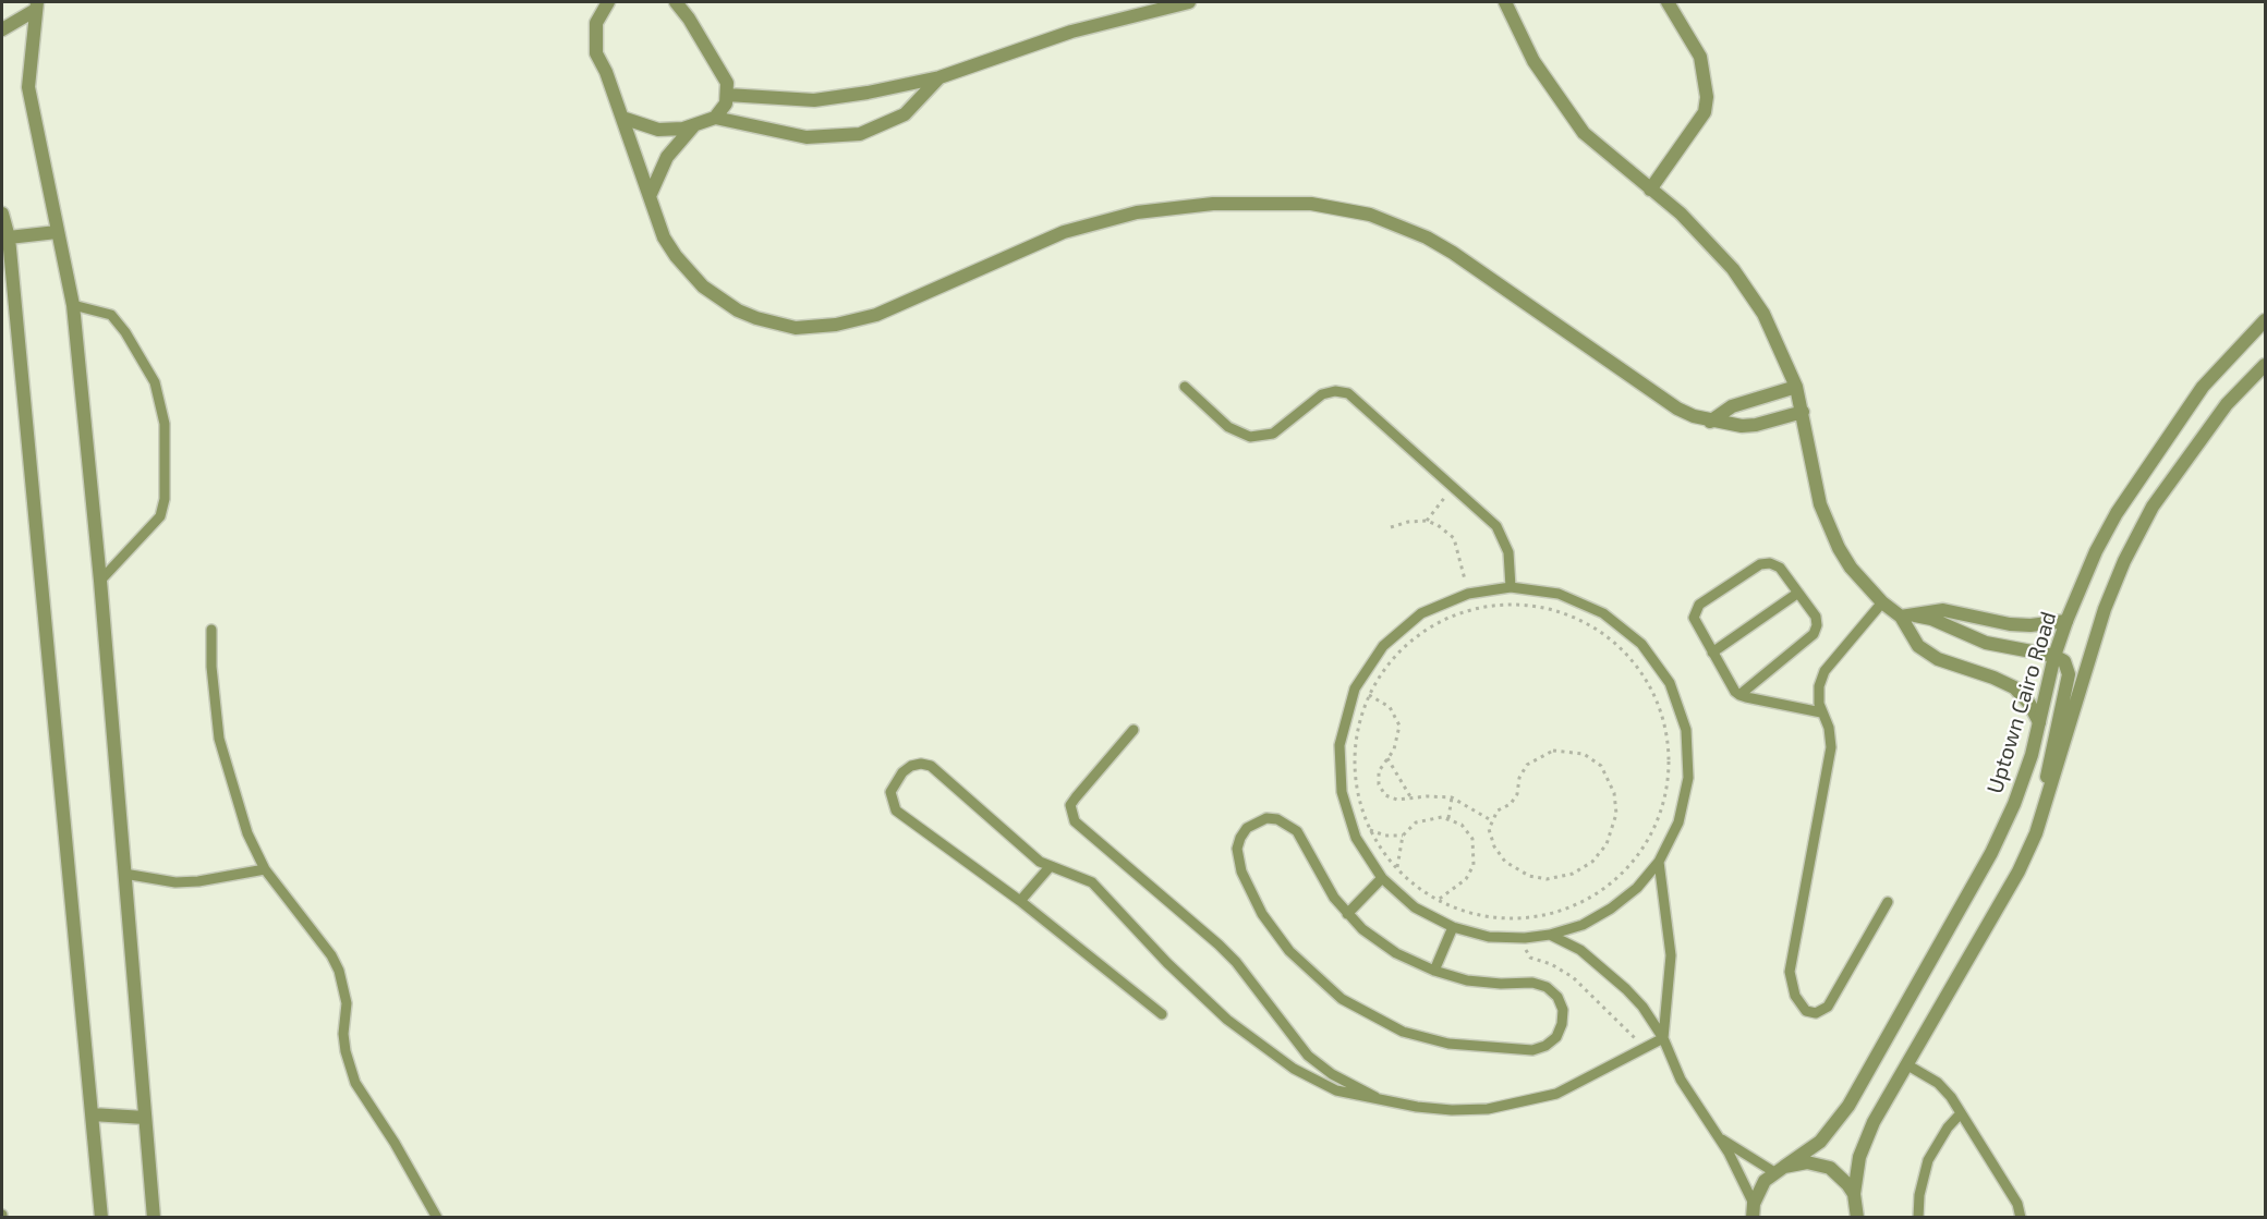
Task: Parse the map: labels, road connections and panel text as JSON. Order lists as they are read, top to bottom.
{
  "streets": {
    "street": ["Uptown Cairo Road"]
  }
}
